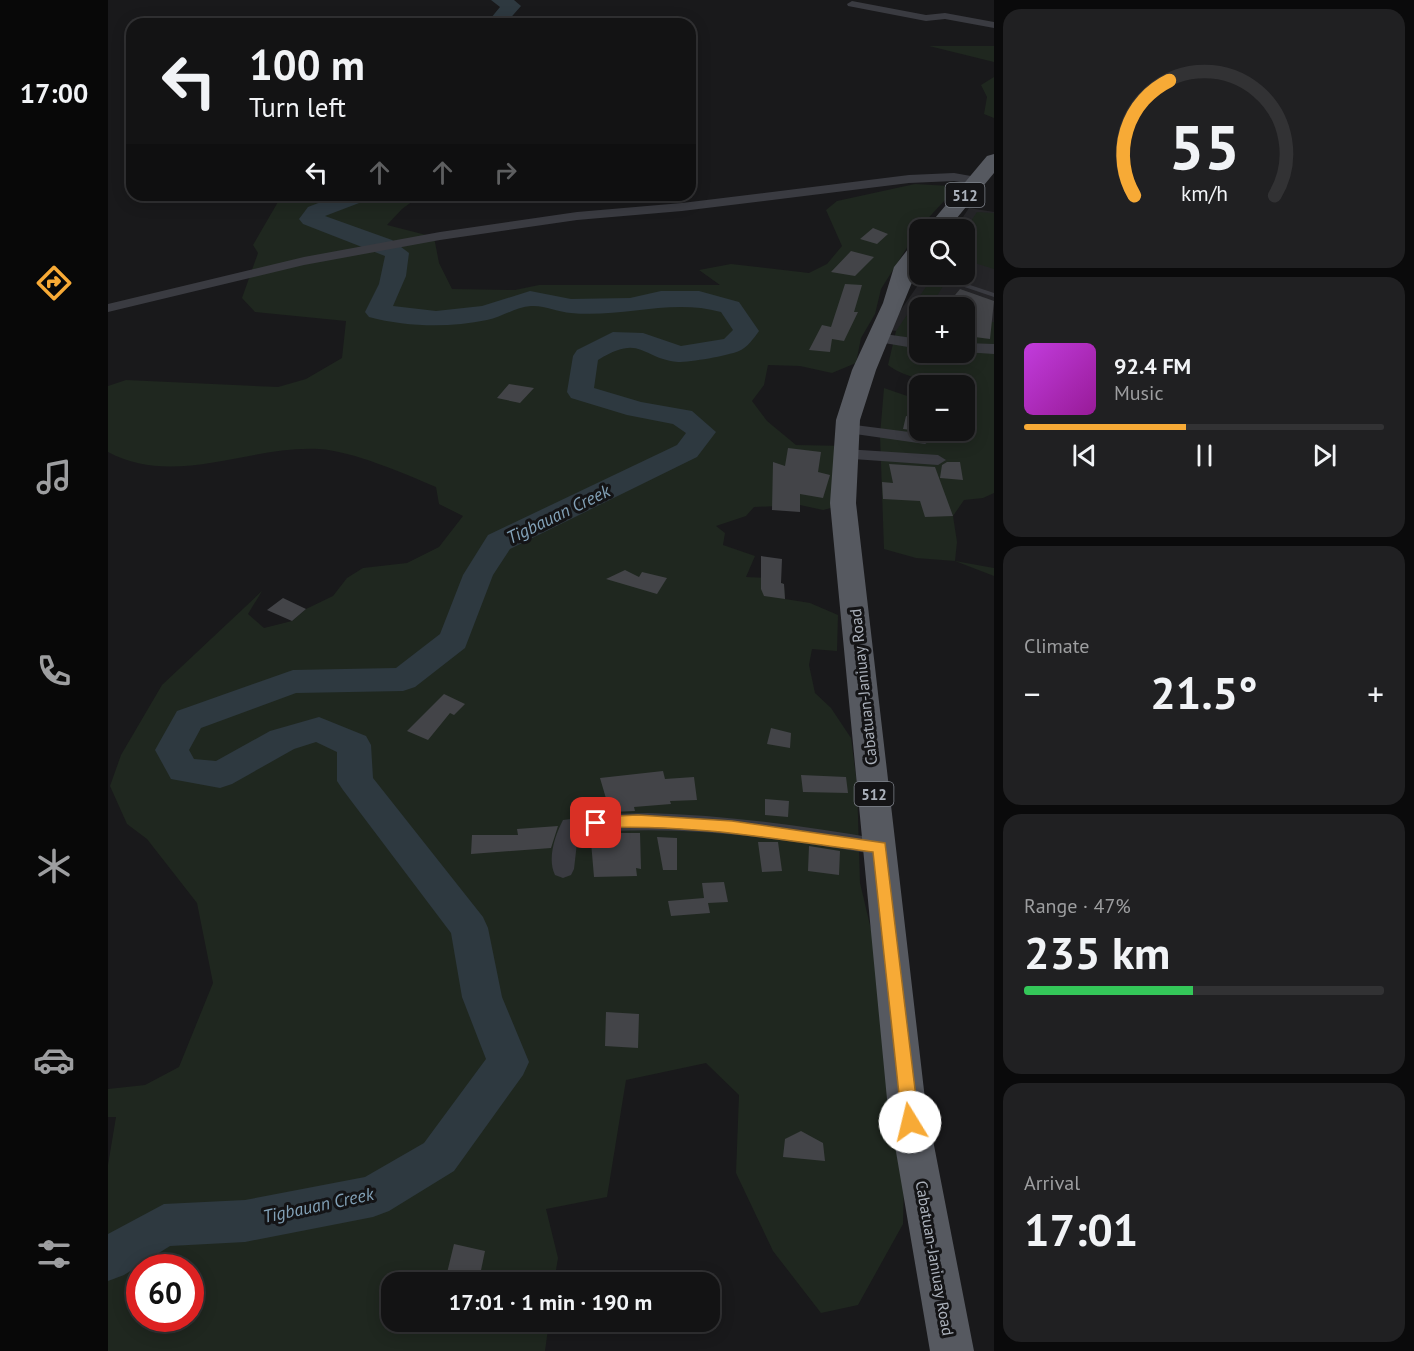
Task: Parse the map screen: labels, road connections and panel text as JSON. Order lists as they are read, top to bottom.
{
  "streets": {
    "main road": ["512", "Cabatuan-Janiuay Road"]
  },
  "water": ["Tigbauan Creek"],
  "page": {
    "tabs": "17:00",
    "turn": ["100 m", "Turn left"],
    "map_buttons": ["+", "−"],
    "song": ["92.4 FM", "Music"],
    "tile": [
      "Climate",
      ["Range · 47%", "235 km"],
      ["Arrival", "17:01"]
    ],
    "heat": ["−", "21.5°", "+"],
    "limit": "60",
    "trip": "17:01 · 1 min · 190 m",
    "gauge": ["55", "km/h"]
  }
}
